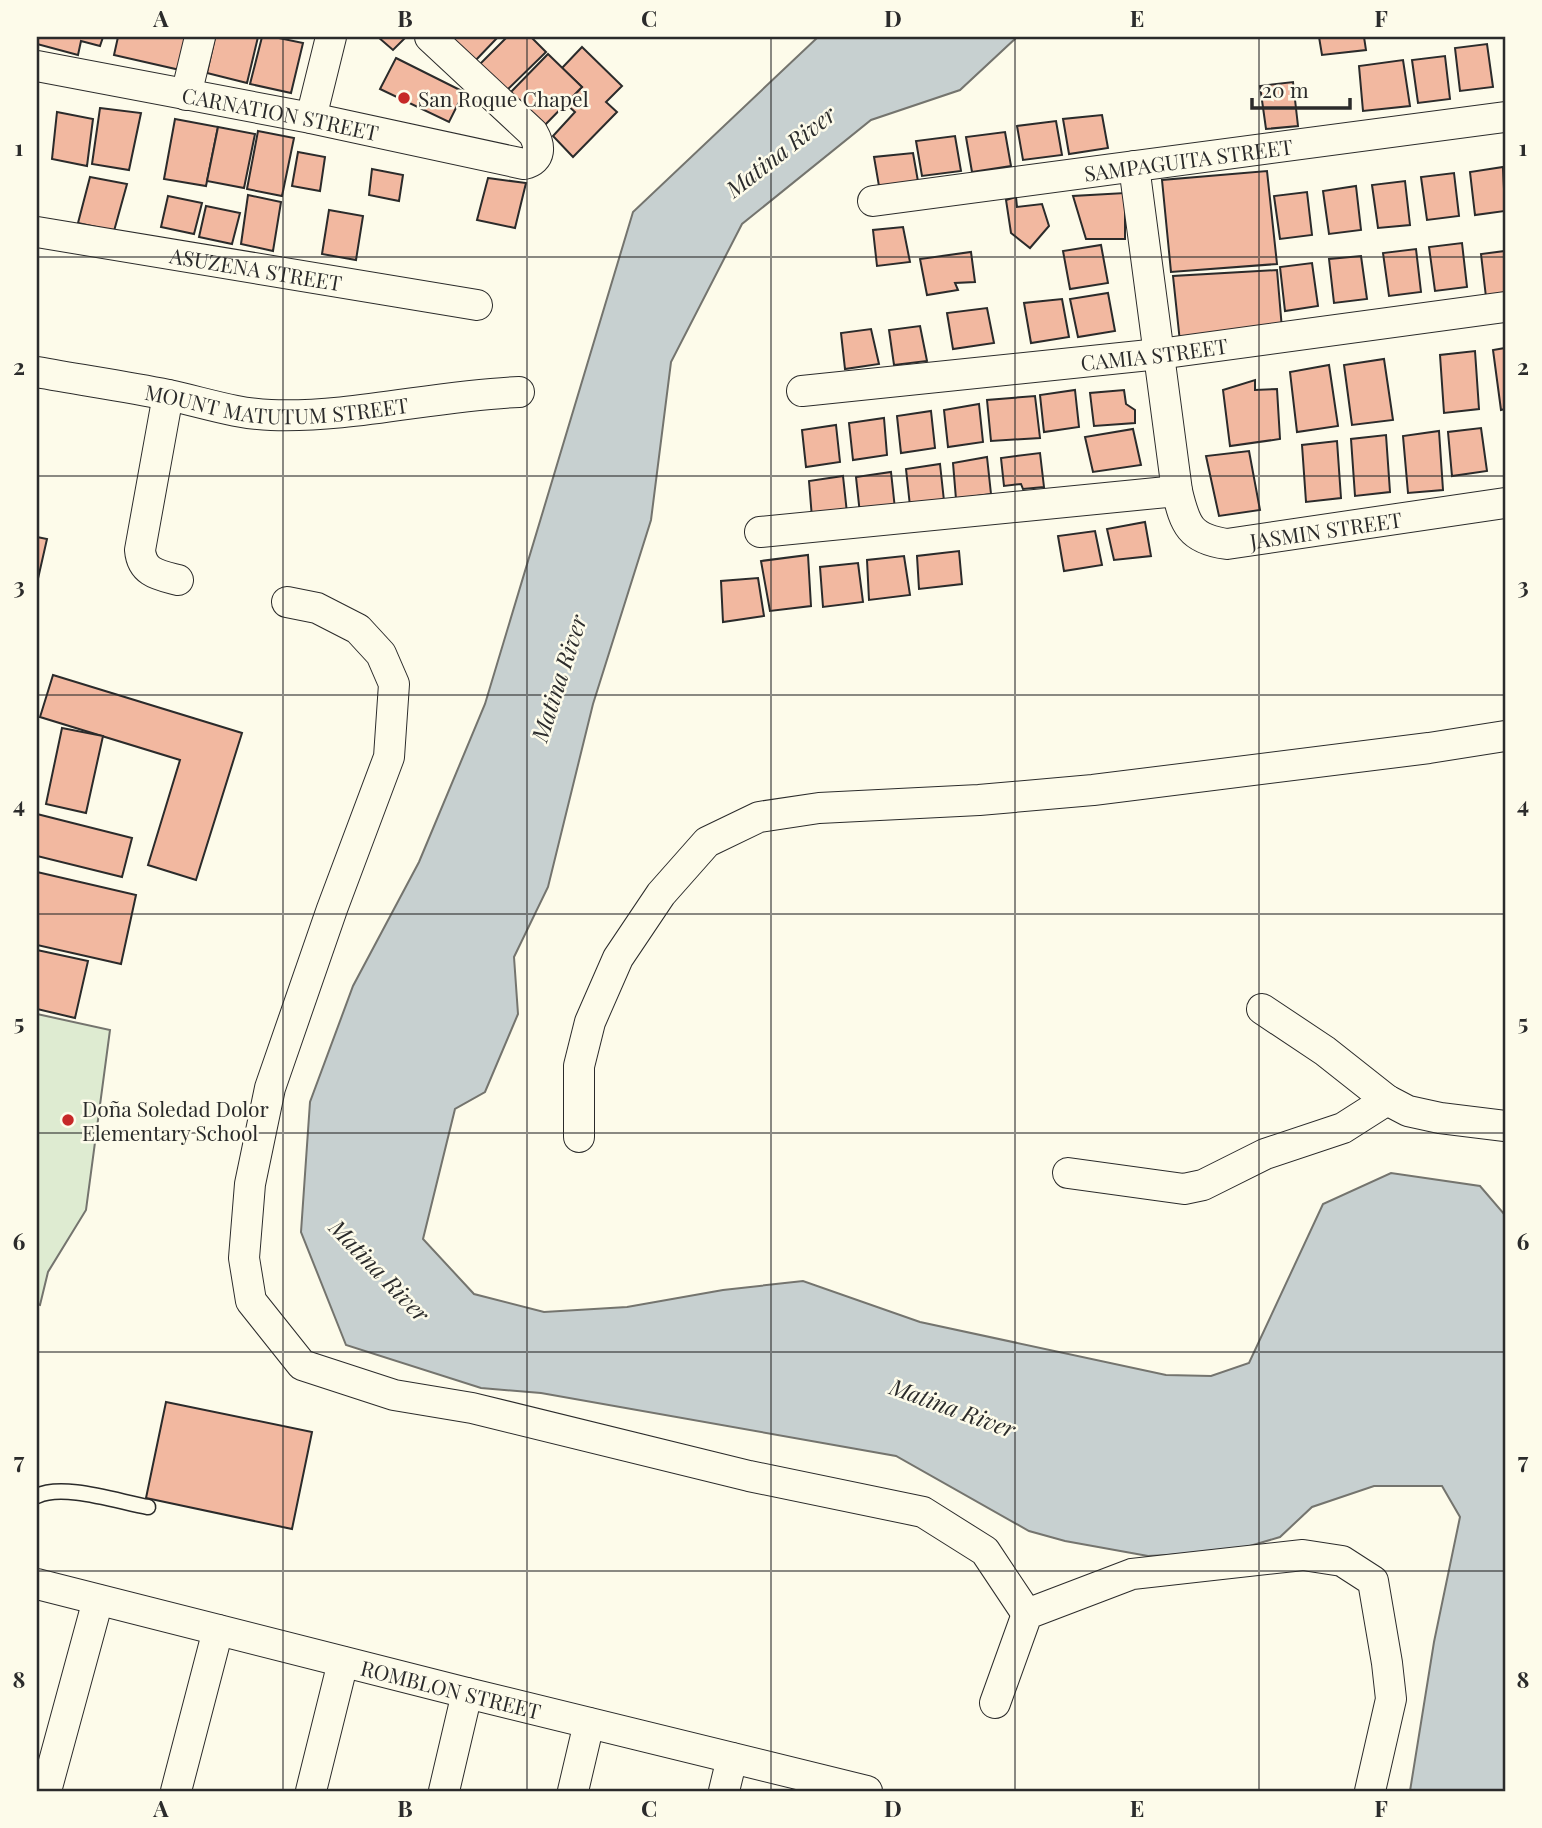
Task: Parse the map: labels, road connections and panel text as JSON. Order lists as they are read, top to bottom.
{
  "streets": {
    "street": [
      "CARNATION STREET",
      "SAMPAGUITA STREET",
      "ASUZENA STREET",
      "CAMIA STREET",
      "MOUNT MATUTUM STREET",
      "JASMIN STREET",
      "ROMBLON STREET"
    ]
  },
  "water": ["Matina River"],
  "places": ["San Roque Chapel", "Doña Soledad Dolor Elementary School"],
  "scale_bar": "20 m",
  "grid": {
    "columns": [
      "A",
      "B",
      "C",
      "D",
      "E",
      "F"
    ],
    "rows": [
      "1",
      "2",
      "3",
      "4",
      "5",
      "6",
      "7",
      "8"
    ]
  }
}
